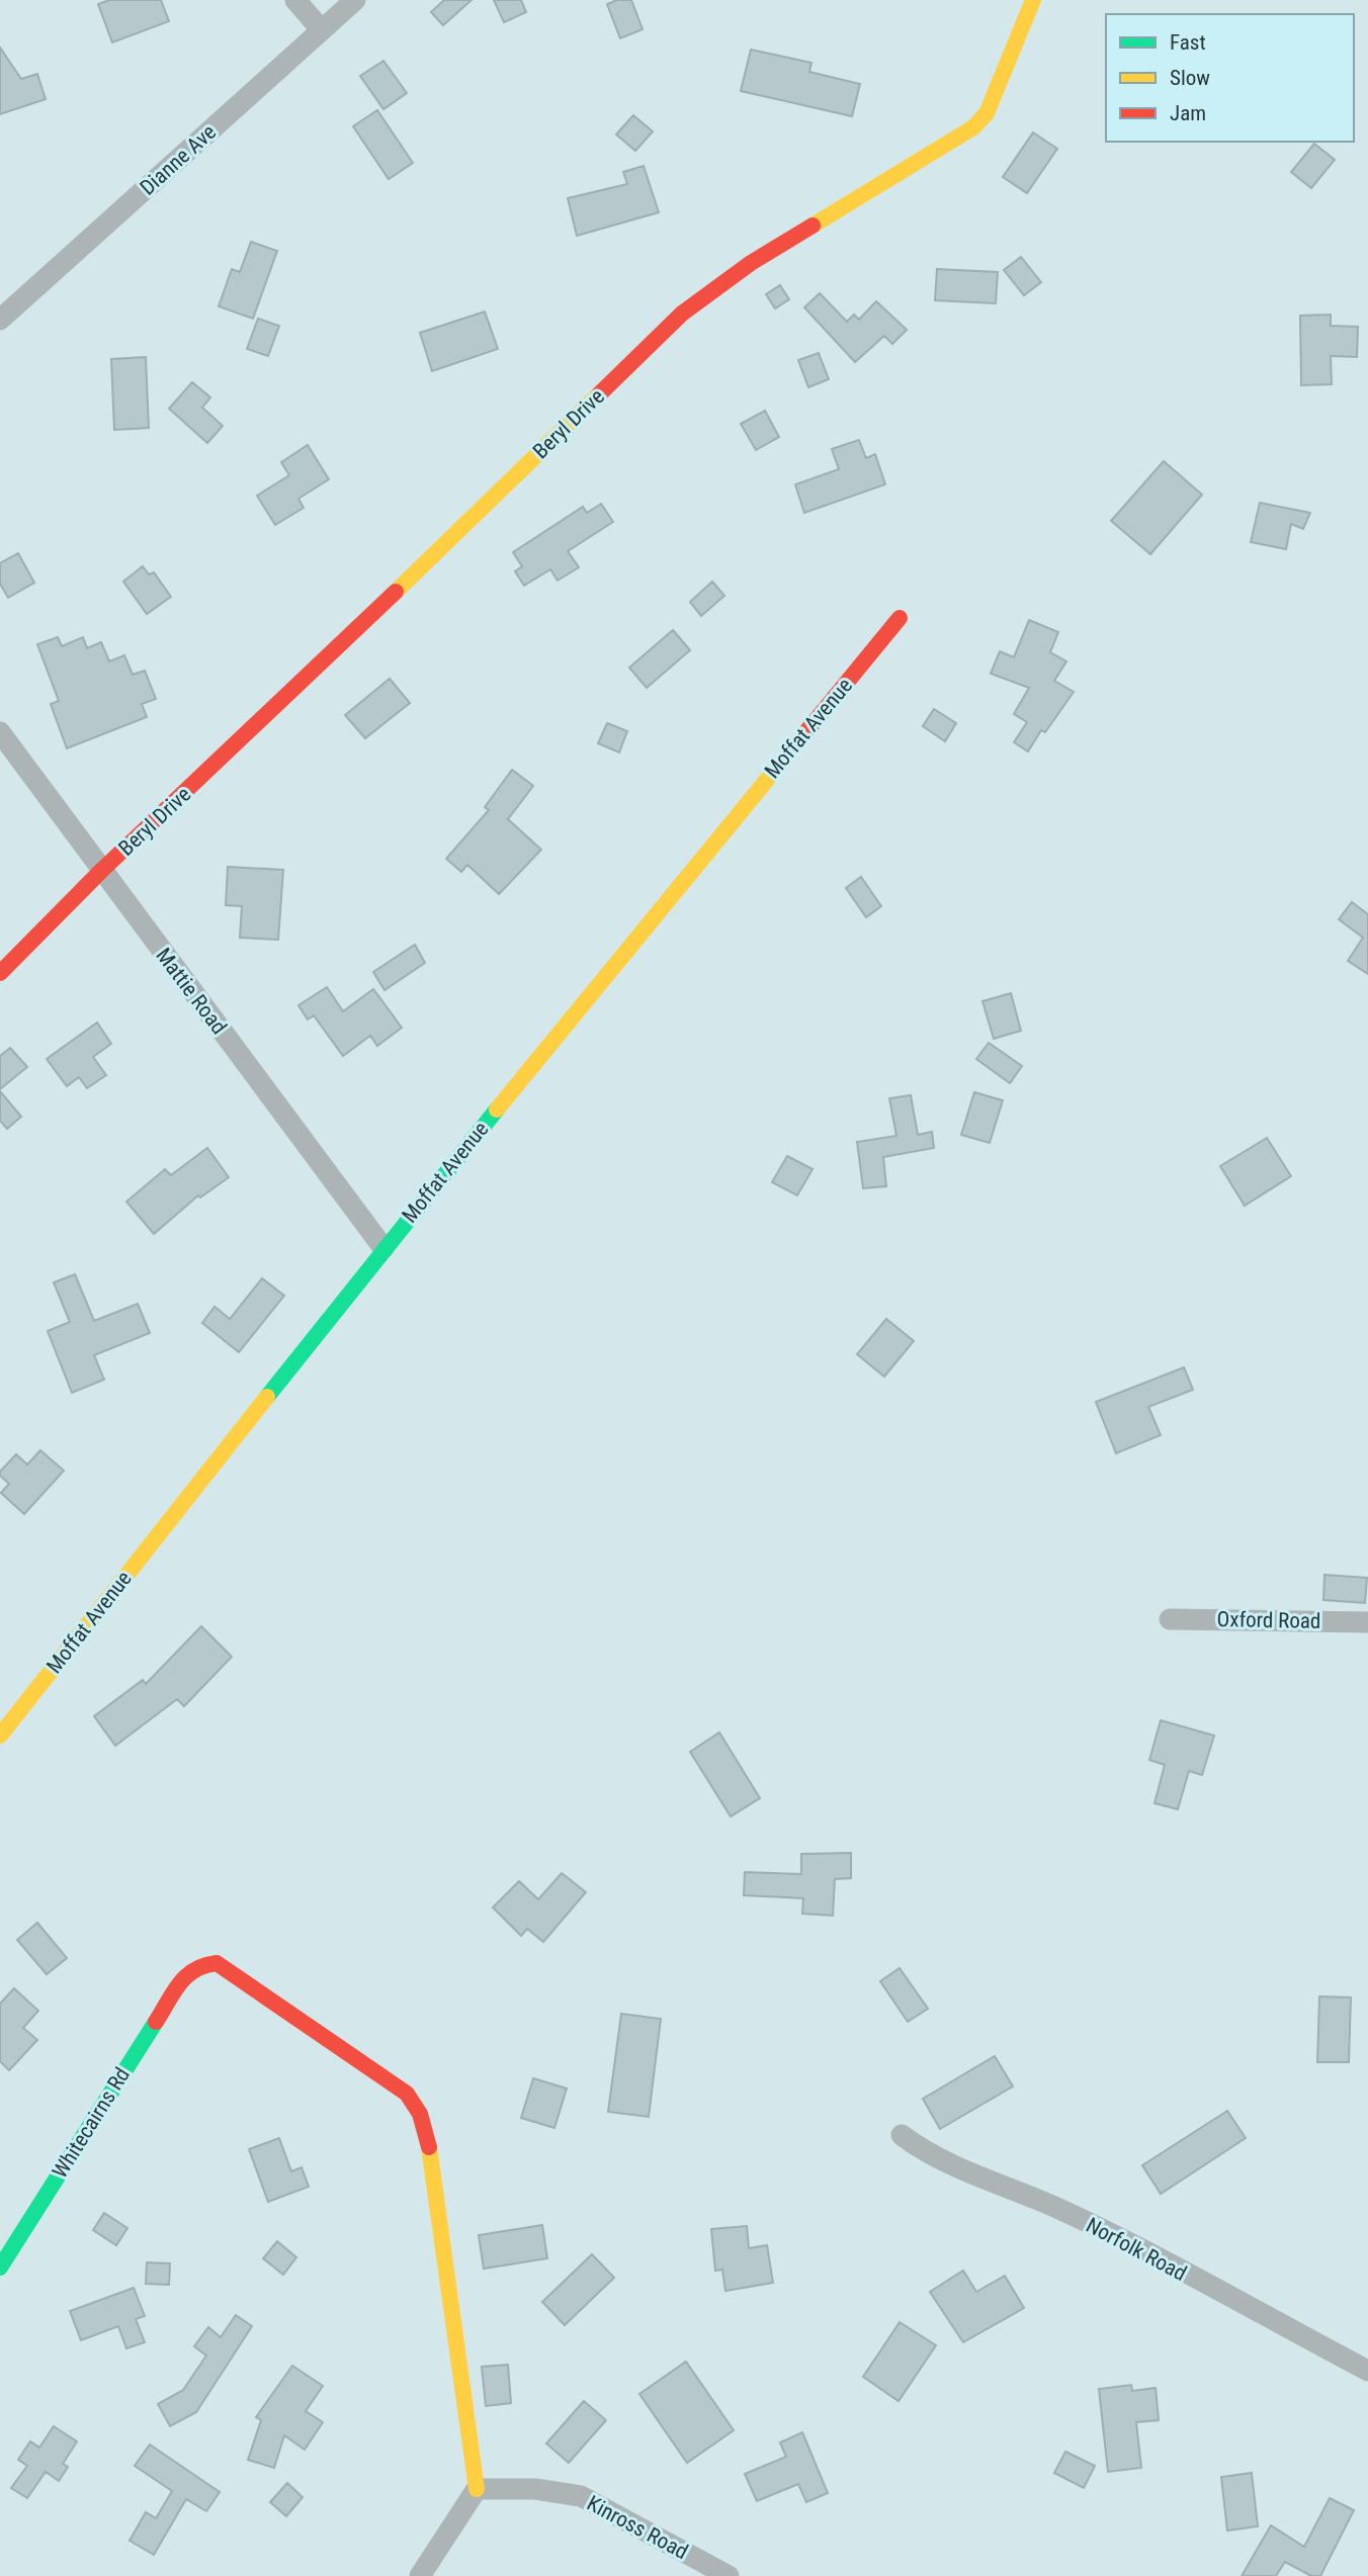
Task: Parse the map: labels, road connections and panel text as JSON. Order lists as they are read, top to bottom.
{
  "streets": {
    "street": [
      "Dianne Ave",
      "Beryl Drive",
      "Moffat Avenue",
      "Mattie Road",
      "Oxford Road",
      "Whitecairns Rd",
      "Norfolk Road",
      "Kinross Road"
    ]
  },
  "crossings": [
    ["Beryl Drive", "Mattie Road"],
    ["Moffat Avenue", "Mattie Road"],
    ["Whitecairns Rd", "Kinross Road"]
  ],
  "legend": ["Fast", "Slow", "Jam"]
}
